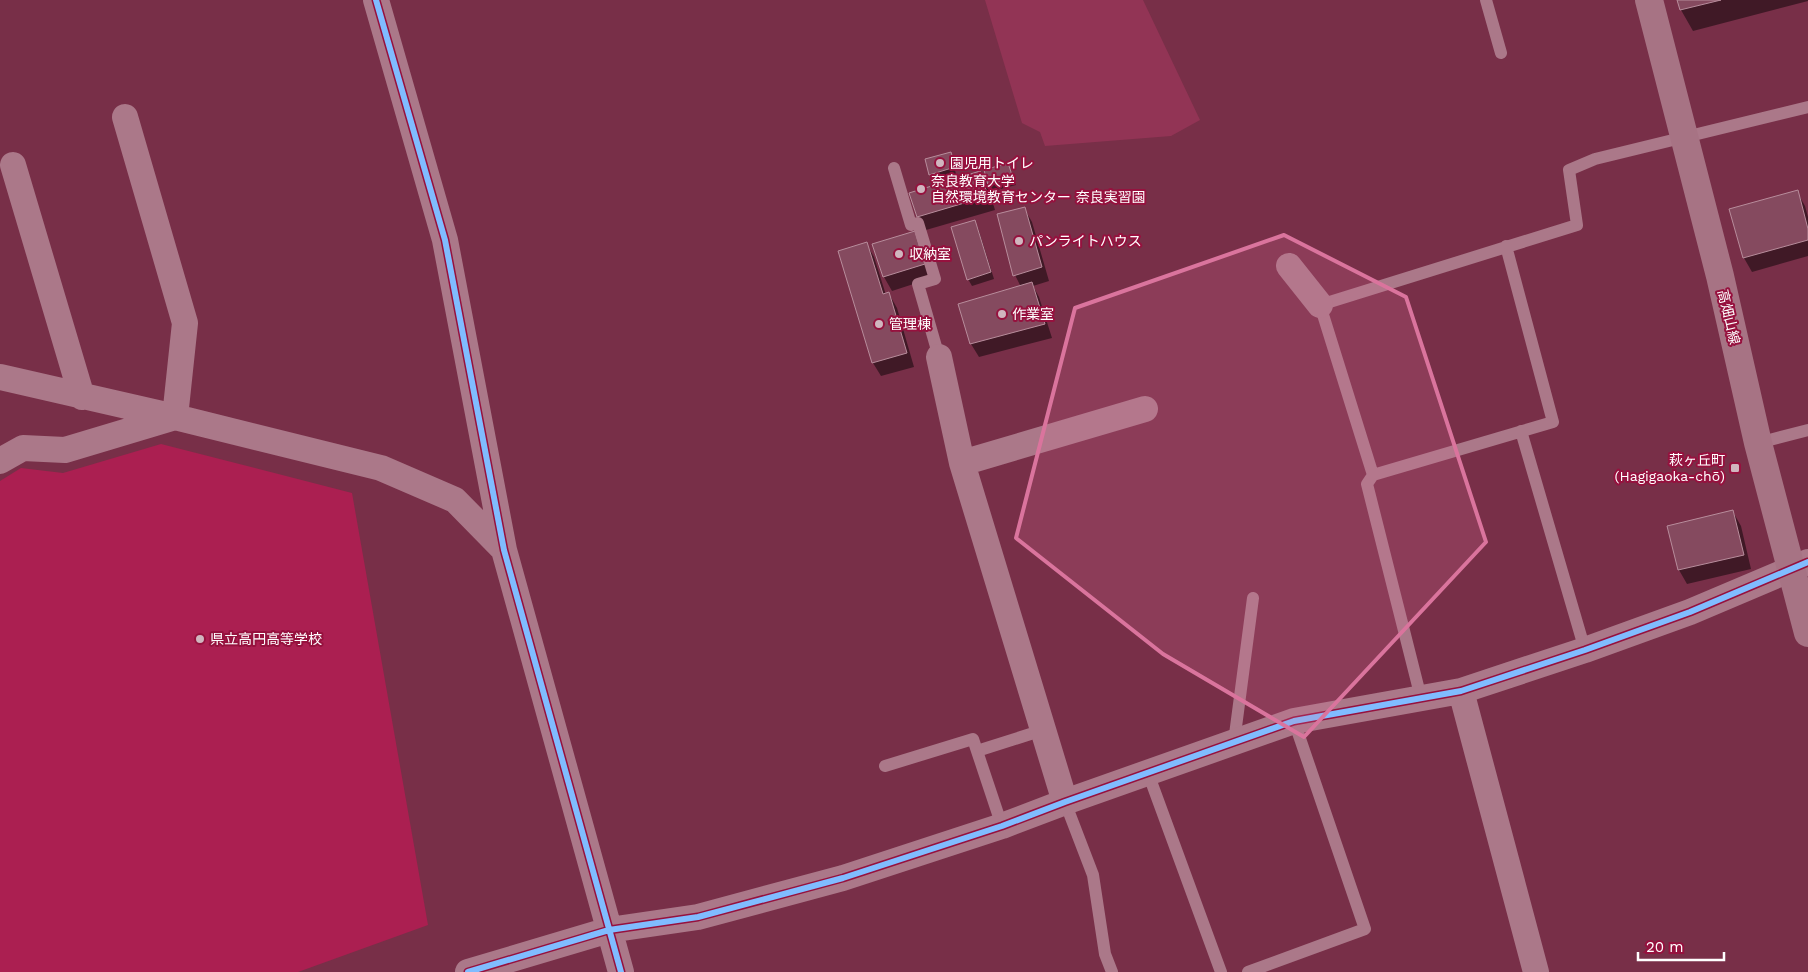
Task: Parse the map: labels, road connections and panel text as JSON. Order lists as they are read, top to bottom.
{
  "streets": {
    "main road": ["高畑山線"]
  },
  "places": {
    "other": [
      "園児用トイレ",
      "奈良教育大学 自然環境教育センター 奈良実習園",
      "パンライトハウス",
      "収納室",
      "作業室",
      "管理棟",
      "県立高円高等学校"
    ],
    "transit": ["萩ヶ丘町 (Hagigaoka-chō)"]
  },
  "scale_bar": "20 m"
}
